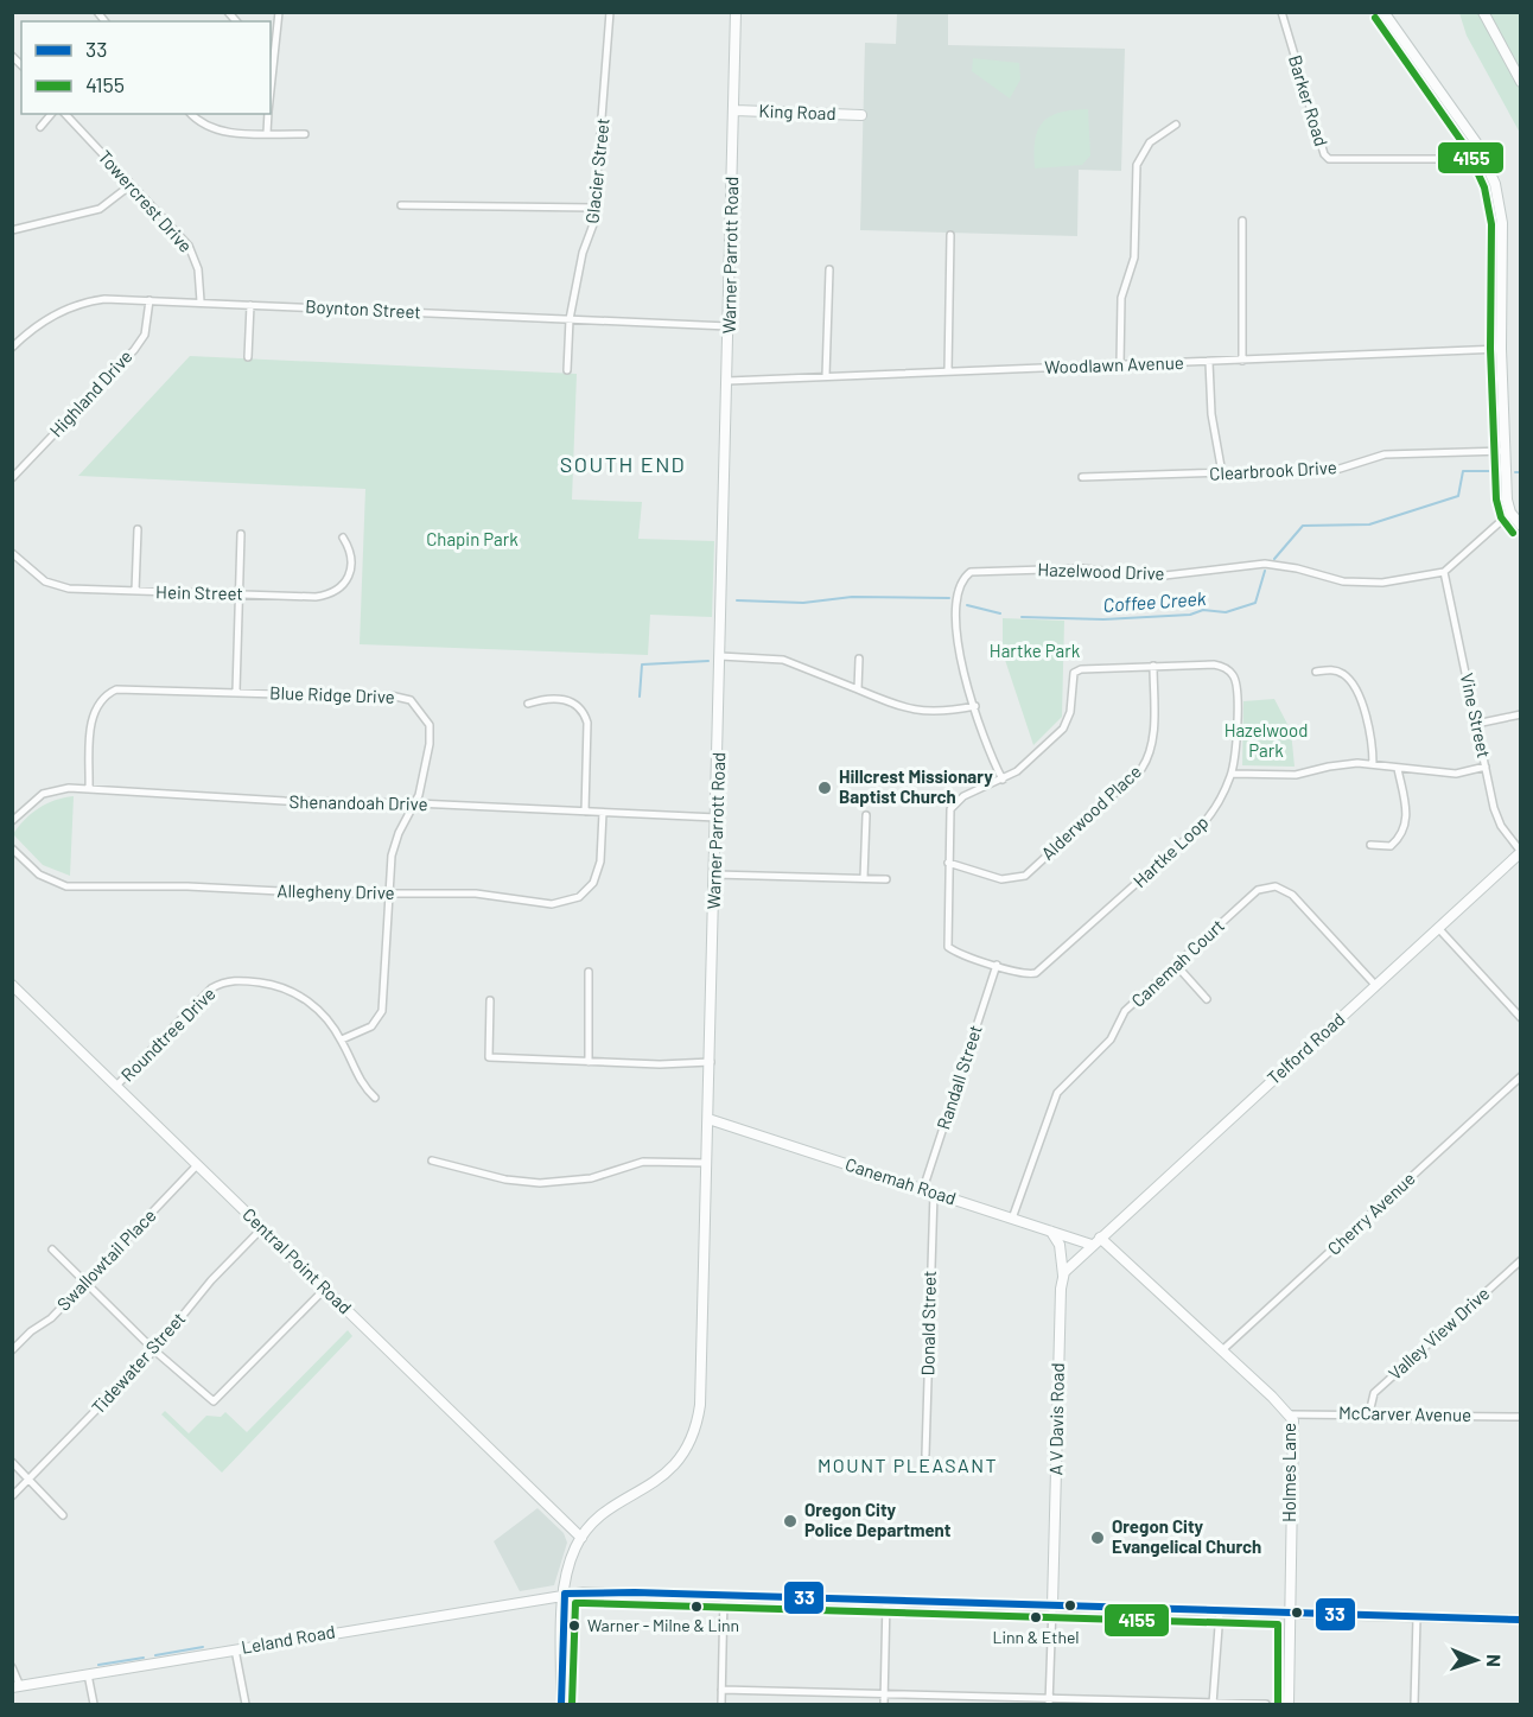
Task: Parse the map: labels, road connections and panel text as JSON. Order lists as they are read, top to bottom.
{
  "streets": {
    "street": [
      "Barker Road",
      "King Road",
      "Glacier Street",
      "Towercrest Drive",
      "Warner Parrott Road",
      "Boynton Street",
      "Woodlawn Avenue",
      "Highland Drive",
      "Clearbrook Drive",
      "Hazelwood Drive",
      "Hein Street",
      "Blue Ridge Drive",
      "Vine Street",
      "Shenandoah Drive",
      "Alderwood Place",
      "Hartke Loop",
      "Allegheny Drive",
      "Canemah Court",
      "Roundtree Drive",
      "Telford Road",
      "Randall Street",
      "Canemah Road",
      "Cherry Avenue",
      "Swallowtail Place",
      "Central Point Road",
      "Donald Street",
      "Valley View Drive",
      "Tidewater Street",
      "McCarver Avenue",
      "A V Davis Road",
      "Holmes Lane",
      "Leland Road"
    ]
  },
  "crossings": [
    ["King Road", "Warner Parrott Road"],
    ["Glacier Street", "Boynton Street"],
    ["Towercrest Drive", "Boynton Street"],
    ["Warner Parrott Road", "Boynton Street"],
    ["Warner Parrott Road", "Woodlawn Avenue"],
    ["Warner Parrott Road", "Shenandoah Drive"],
    ["Warner Parrott Road", "Canemah Road"],
    ["Warner Parrott Road", "Central Point Road"],
    ["Warner Parrott Road", "Leland Road"],
    ["Boynton Street", "Highland Drive"],
    ["Hazelwood Drive", "Vine Street"],
    ["Hazelwood Drive", "Hartke Loop"],
    ["Blue Ridge Drive", "Shenandoah Drive"],
    ["Blue Ridge Drive", "Allegheny Drive"],
    ["Blue Ridge Drive", "Roundtree Drive"],
    ["Vine Street", "Telford Road"],
    ["Shenandoah Drive", "Allegheny Drive"],
    ["Alderwood Place", "Hartke Loop"],
    ["Hartke Loop", "Randall Street"],
    ["Canemah Court", "Telford Road"],
    ["Canemah Court", "Canemah Road"],
    ["Roundtree Drive", "Central Point Road"],
    ["Telford Road", "Canemah Road"],
    ["Telford Road", "Holmes Lane"],
    ["Randall Street", "Canemah Road"],
    ["Canemah Road", "Donald Street"],
    ["Canemah Road", "A V Davis Road"],
    ["Cherry Avenue", "Holmes Lane"],
    ["Swallowtail Place", "Central Point Road"],
    ["Central Point Road", "Tidewater Street"],
    ["Valley View Drive", "McCarver Avenue"],
    ["McCarver Avenue", "Holmes Lane"],
    ["A V Davis Road", "Leland Road"],
    ["Holmes Lane", "Leland Road"]
  ],
  "districts": ["SOUTH END", "MOUNT PLEASANT"],
  "water": ["Coffee Creek"],
  "parks": ["Chapin Park", "Hartke Park", "Hazelwood Park"],
  "places": [
    "Hillcrest Missionary Baptist Church",
    "Oregon City Police Department",
    "Oregon City Evangelical Church",
    "Linn & Ethel",
    "Warner - Milne & Linn"
  ],
  "lines": ["transit line 4155", "transit line 33"],
  "legend": ["33", "4155"],
  "north": "right"
}
